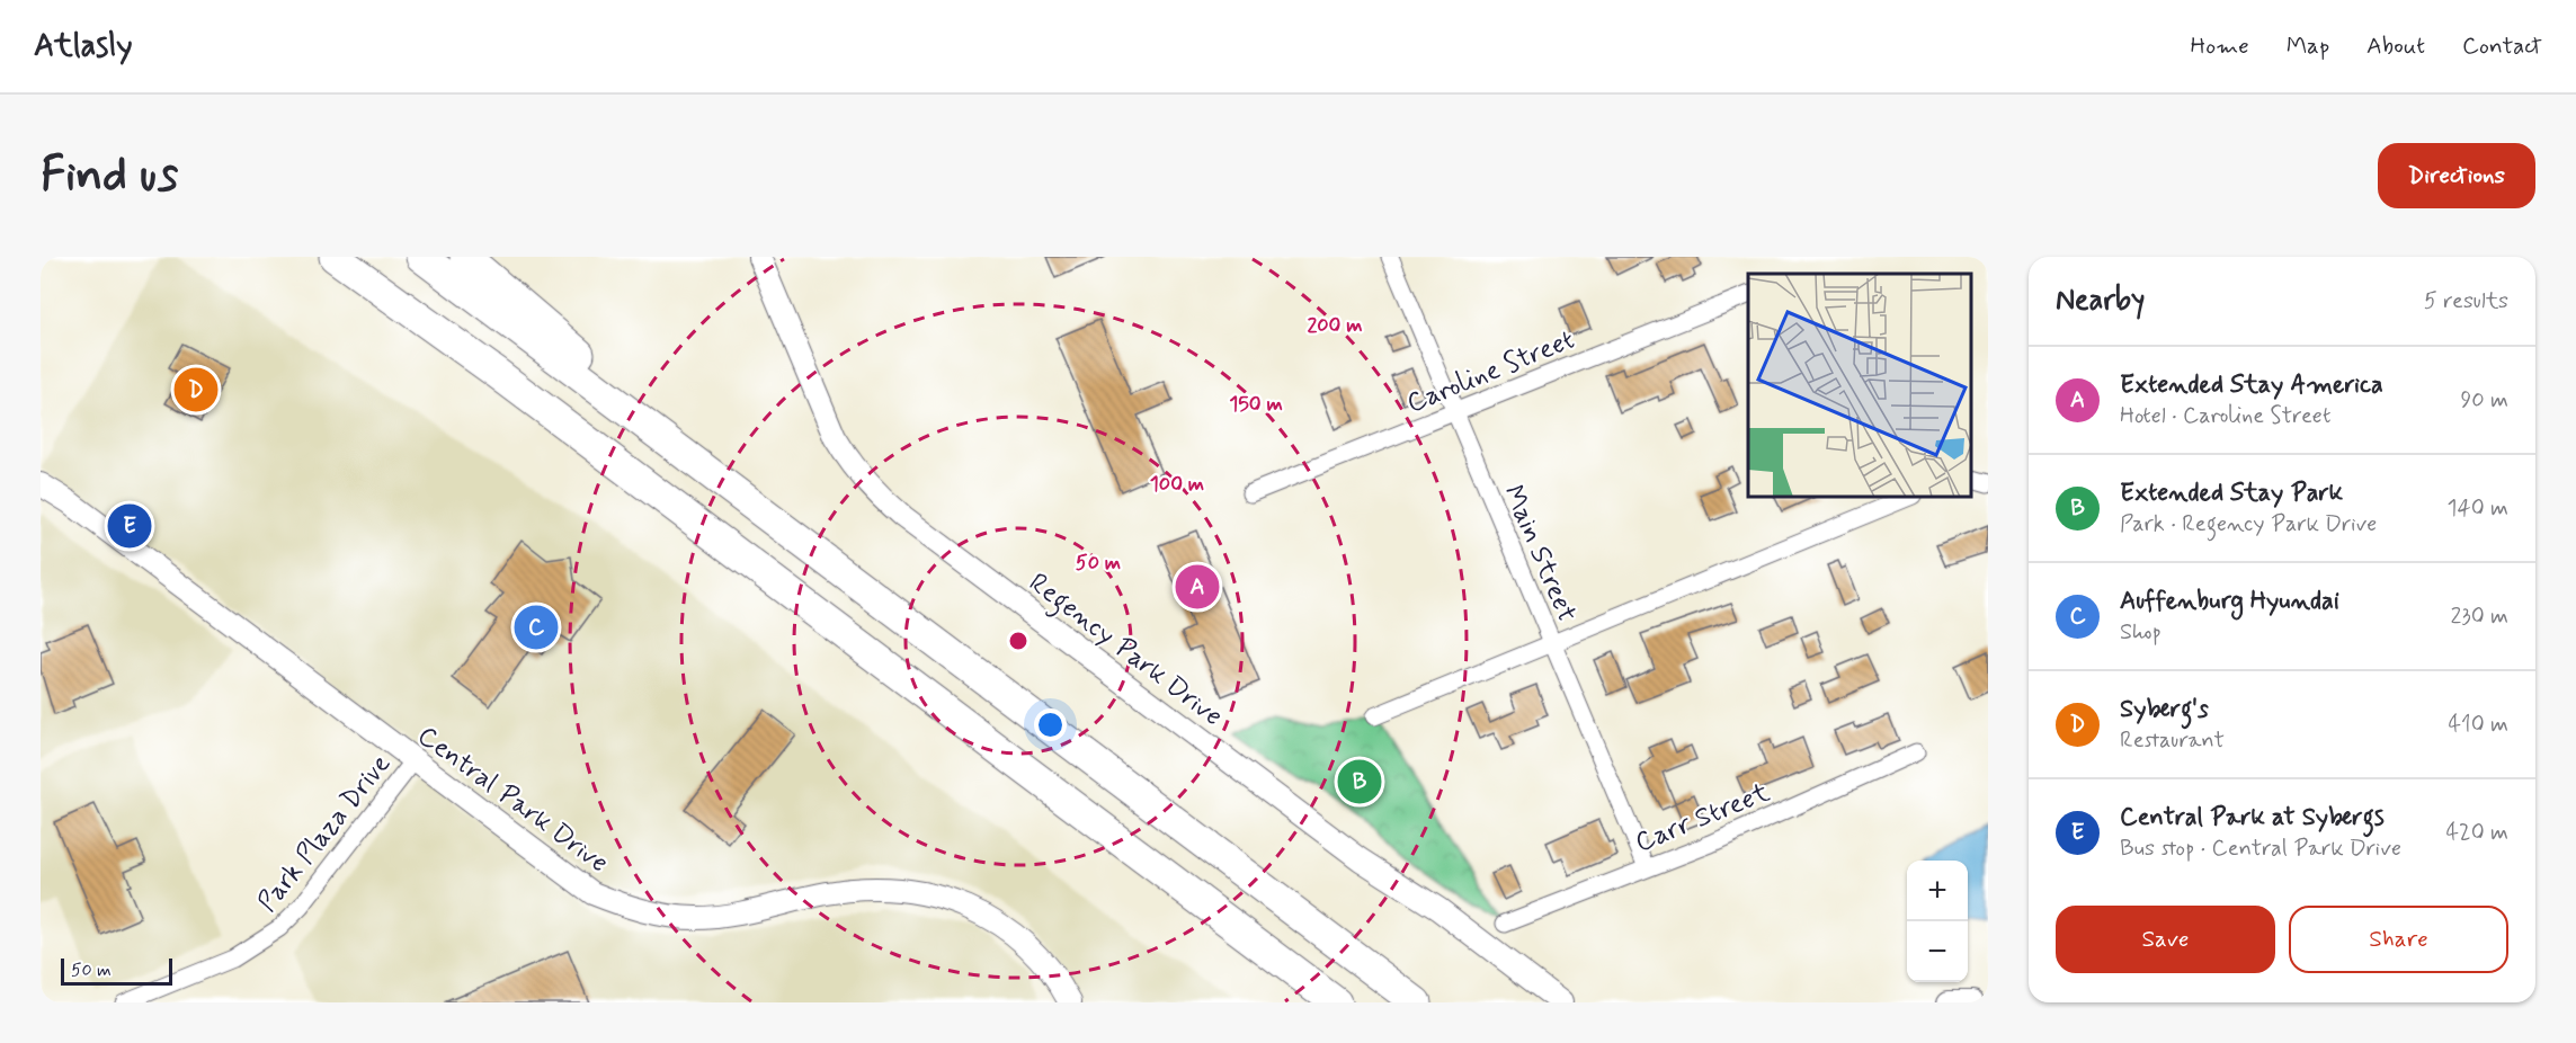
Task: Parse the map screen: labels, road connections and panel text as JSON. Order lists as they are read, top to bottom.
{
  "streets": {
    "street": [
      "Caroline Street",
      "Main Street",
      "Regency Park Drive",
      "Central Park Drive",
      "Carr Street",
      "Park Plaza Drive"
    ]
  },
  "crossings": [
    ["Caroline Street", "Main Street"],
    ["Main Street", "Carr Street"],
    ["Central Park Drive", "Park Plaza Drive"]
  ],
  "scale_bar": "50 m",
  "page": {
    "header": "Atlasly",
    "nav": [
      "Home",
      "Map",
      "About",
      "Contact"
    ],
    "buttons": [
      "Directions",
      ["Save", "Share"]
    ],
    "title": "Find us",
    "heading": ["Nearby", "5 results"],
    "list": [
      {
        "mark": "A",
        "name": "Extended Stay America",
        "note": "Hotel · Caroline Street",
        "value": "90 m"
      },
      {
        "mark": "B",
        "name": "Extended Stay Park",
        "note": "Park · Regency Park Drive",
        "value": "140 m"
      },
      {
        "mark": "C",
        "name": "Auffenburg Hyundai",
        "note": "Shop",
        "value": "230 m"
      },
      {
        "mark": "D",
        "name": "Syberg's",
        "note": "Restaurant",
        "value": "410 m"
      },
      {
        "mark": "E",
        "name": "Central Park at Sybergs",
        "note": "Bus stop · Central Park Drive",
        "value": "420 m"
      }
    ],
    "pins": [
      "D",
      "E",
      "A",
      "C",
      "B"
    ],
    "map_buttons": ["+", "−"],
    "scale": "50 m"
  },
  "rings": [
    "200 m",
    "150 m",
    "100 m",
    "50 m"
  ]
}
